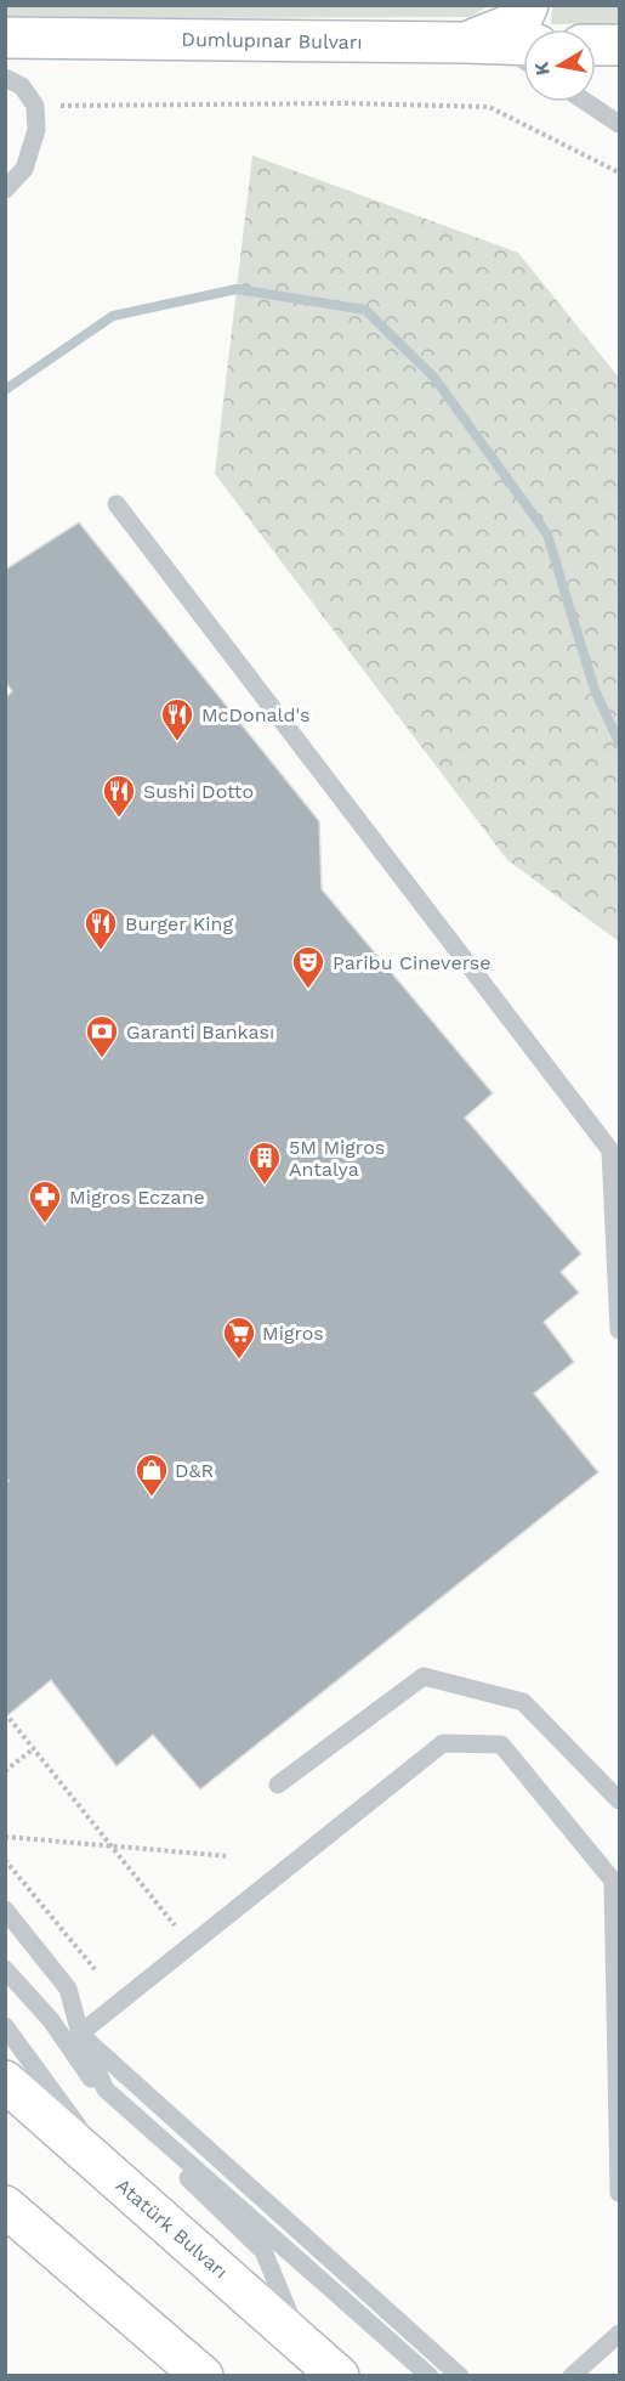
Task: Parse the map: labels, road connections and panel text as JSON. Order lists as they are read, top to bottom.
{
  "streets": {
    "main road": ["Dumlupınar Bulvarı", "Atatürk Bulvarı"]
  },
  "places": {
    "restaurant": ["McDonald's", "Sushi Dotto", "Burger King"],
    "theatre": ["Paribu Cineverse"],
    "bank": ["Garanti Bankası"],
    "building": ["5M Migros Antalya"],
    "pharmacy": ["Migros Eczane"],
    "supermarket": ["Migros"],
    "shop": ["D&R"]
  },
  "north": "left"
}
